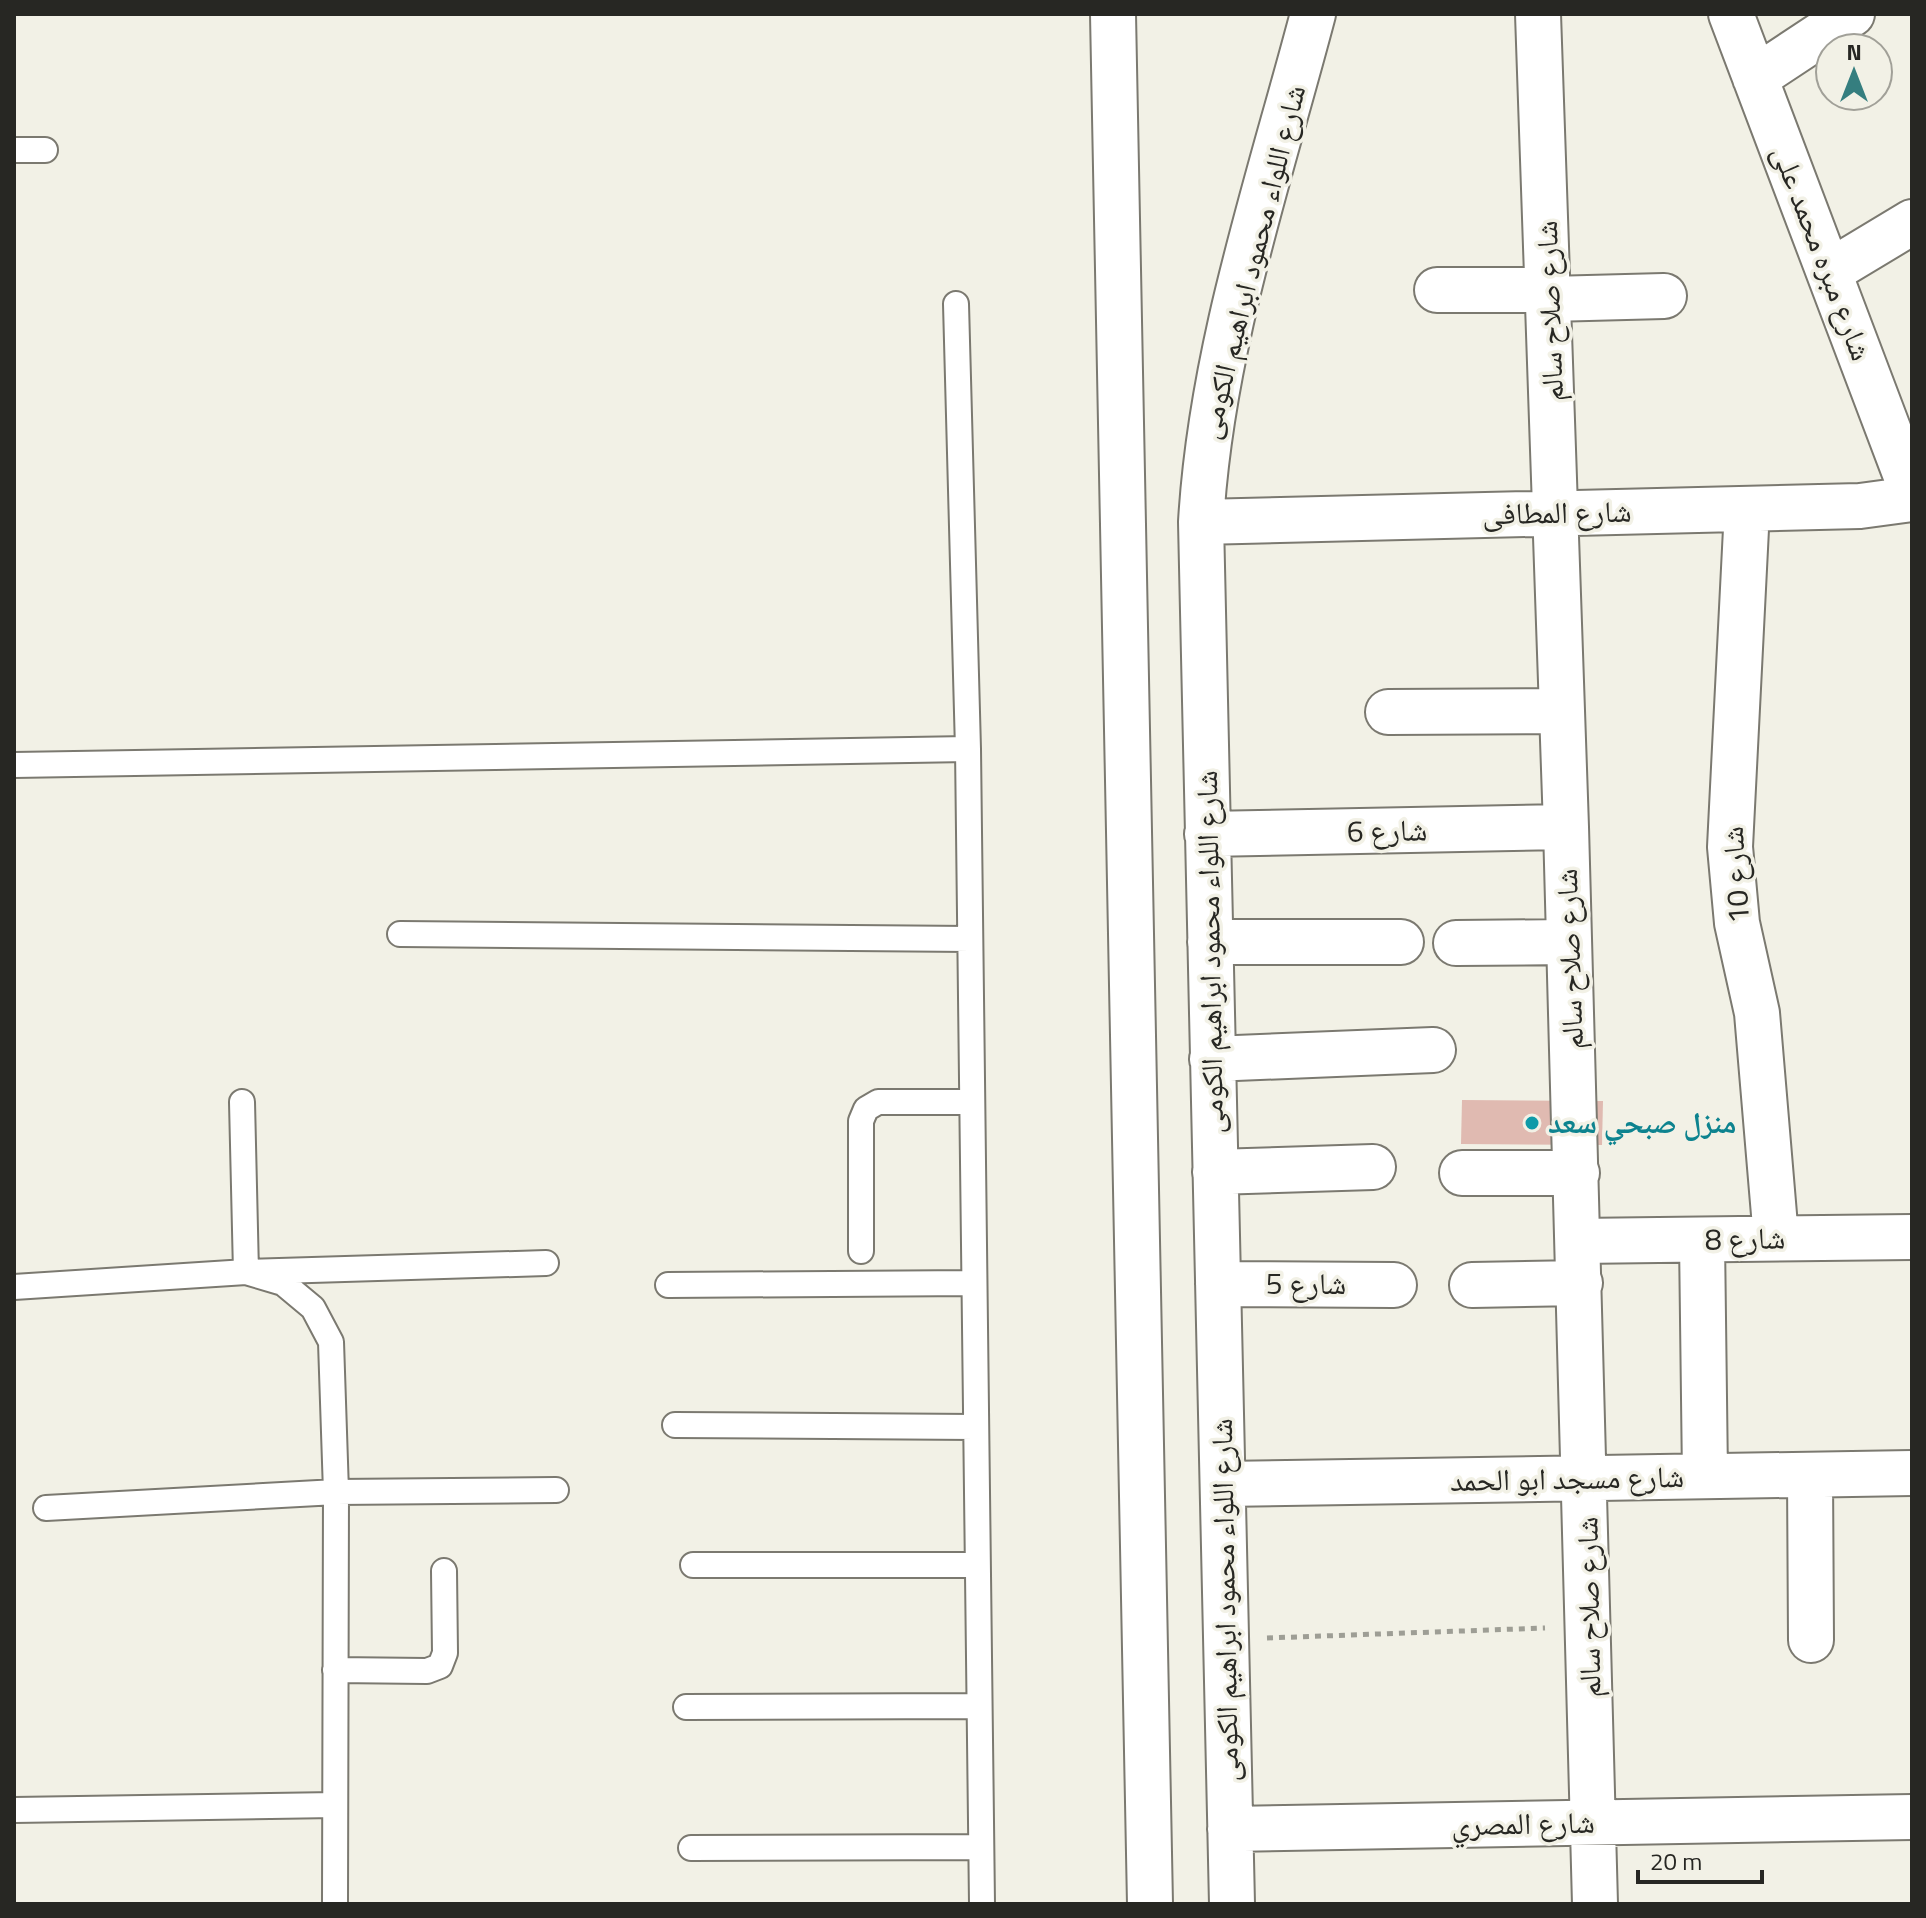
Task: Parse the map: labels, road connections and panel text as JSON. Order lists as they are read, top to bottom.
{
  "streets": {
    "street": [
      "شارع مبره محمد على",
      "شارع اللواء محمود ابراهيم الكومى",
      "شارع صلاح سالم",
      "شارع المطافى",
      "شارع 6",
      "شارع 10",
      "شارع 8",
      "شارع 5",
      "شارع مسجد ابو الحمد",
      "شارع المصري"
    ]
  },
  "crossings": [
    ["شارع اللواء محمود ابراهيم الكومى", "شارع المطافى"],
    ["شارع اللواء محمود ابراهيم الكومى", "شارع 6"],
    ["شارع اللواء محمود ابراهيم الكومى", "شارع 5"],
    ["شارع اللواء محمود ابراهيم الكومى", "شارع مسجد ابو الحمد"],
    ["شارع اللواء محمود ابراهيم الكومى", "شارع المصري"],
    ["شارع صلاح سالم", "شارع المطافى"],
    ["شارع صلاح سالم", "شارع 6"],
    ["شارع صلاح سالم", "شارع 8"],
    ["شارع صلاح سالم", "شارع مسجد ابو الحمد"],
    ["شارع صلاح سالم", "شارع المصري"],
    ["شارع المطافى", "شارع 10"],
    ["شارع 10", "شارع 8"]
  ],
  "places": ["منزل صبحي سعد"],
  "scale_bar": "20 m",
  "north": "top"
}
